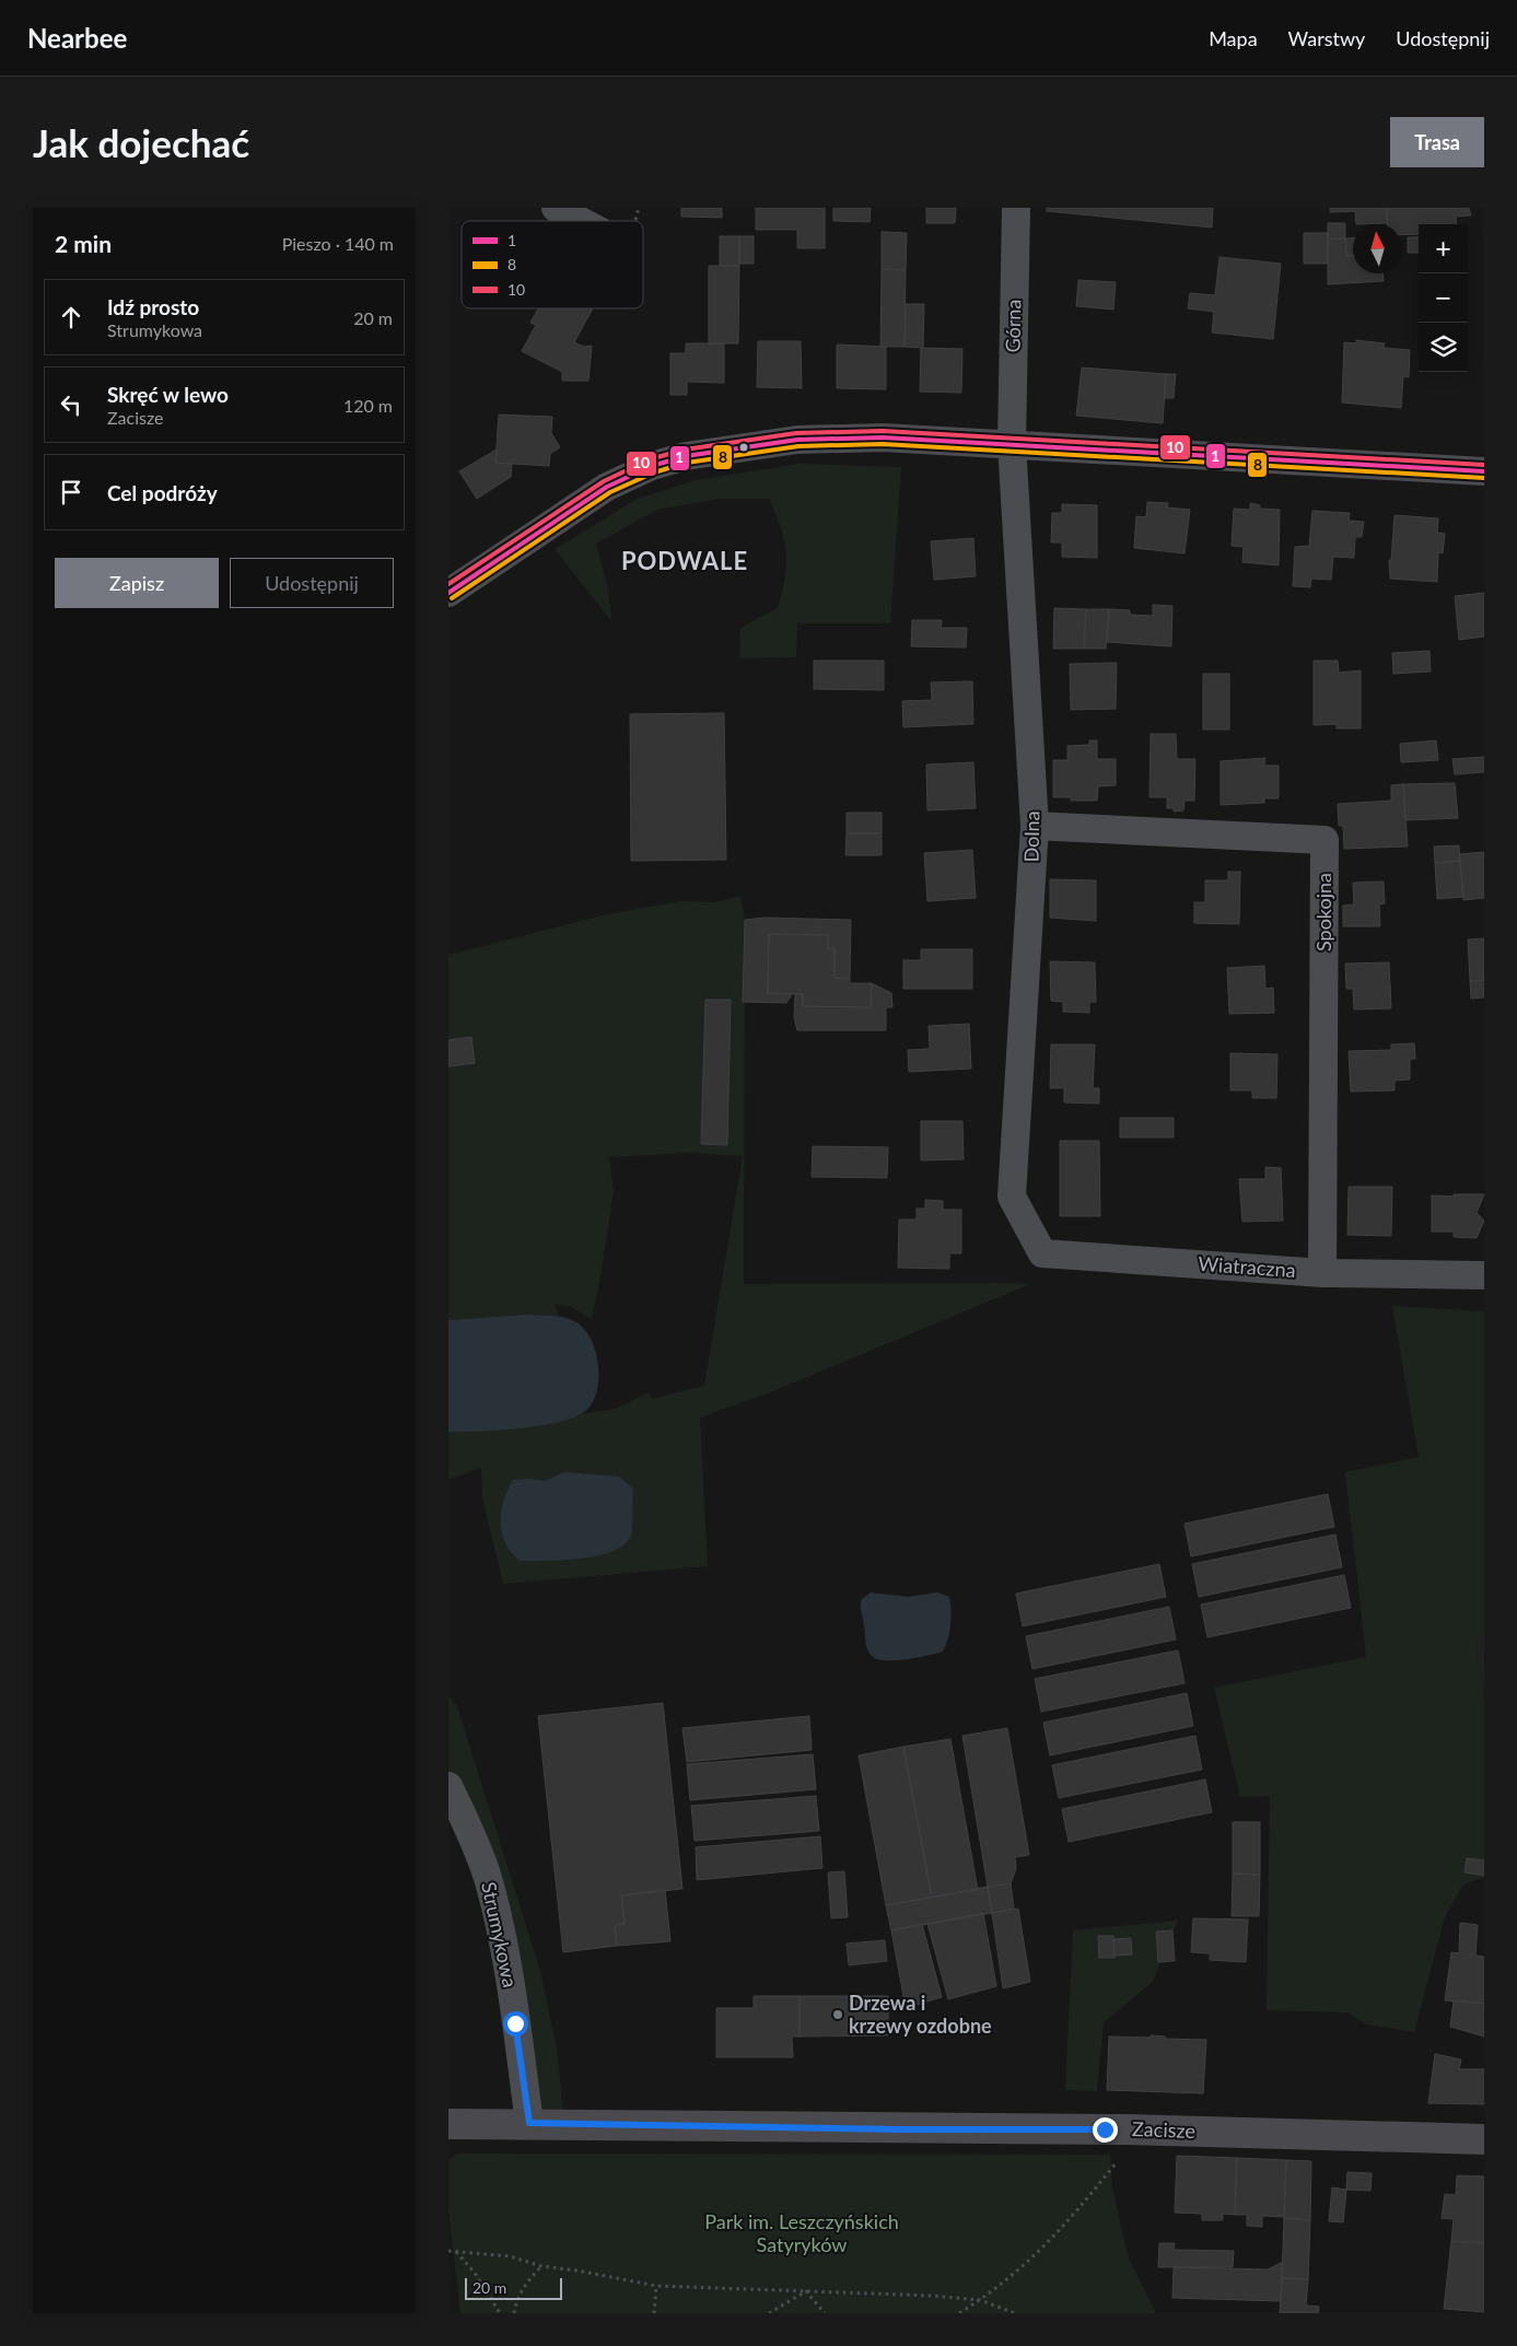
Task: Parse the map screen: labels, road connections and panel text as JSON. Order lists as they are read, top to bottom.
{
  "streets": {
    "street": [
      "Górna",
      "Dolna",
      "Spokojna",
      "Wiatraczna",
      "Strumykowa",
      "Zacisze"
    ]
  },
  "crossings": [
    ["Górna", "Dolna"],
    ["Dolna", "Spokojna"],
    ["Dolna", "Wiatraczna"],
    ["Spokojna", "Wiatraczna"],
    ["Strumykowa", "Zacisze"]
  ],
  "districts": ["PODWALE"],
  "parks": ["Park im. Leszczyńskich Satyryków"],
  "places": ["Drzewa i krzewy ozdobne"],
  "lines": ["transit line 10", "transit line 1", "transit line 8"],
  "legend": ["1", "8", "10"],
  "scale_bar": "20 m",
  "north": "top",
  "page": {
    "header": "Nearbee",
    "nav": ["Mapa", "Warstwy", "Udostępnij"],
    "buttons": [
      "Trasa",
      ["Zapisz", "Udostępnij"]
    ],
    "title": "Jak dojechać",
    "heading": ["2 min", "Pieszo · 140 m"],
    "map_buttons": ["+", "−"],
    "list": [
      ["Idź prosto", "Strumykowa", "20 m"],
      ["Skręć w lewo", "Zacisze", "120 m"],
      "Cel podróży"
    ],
    "scale": "20 m"
  }
}
